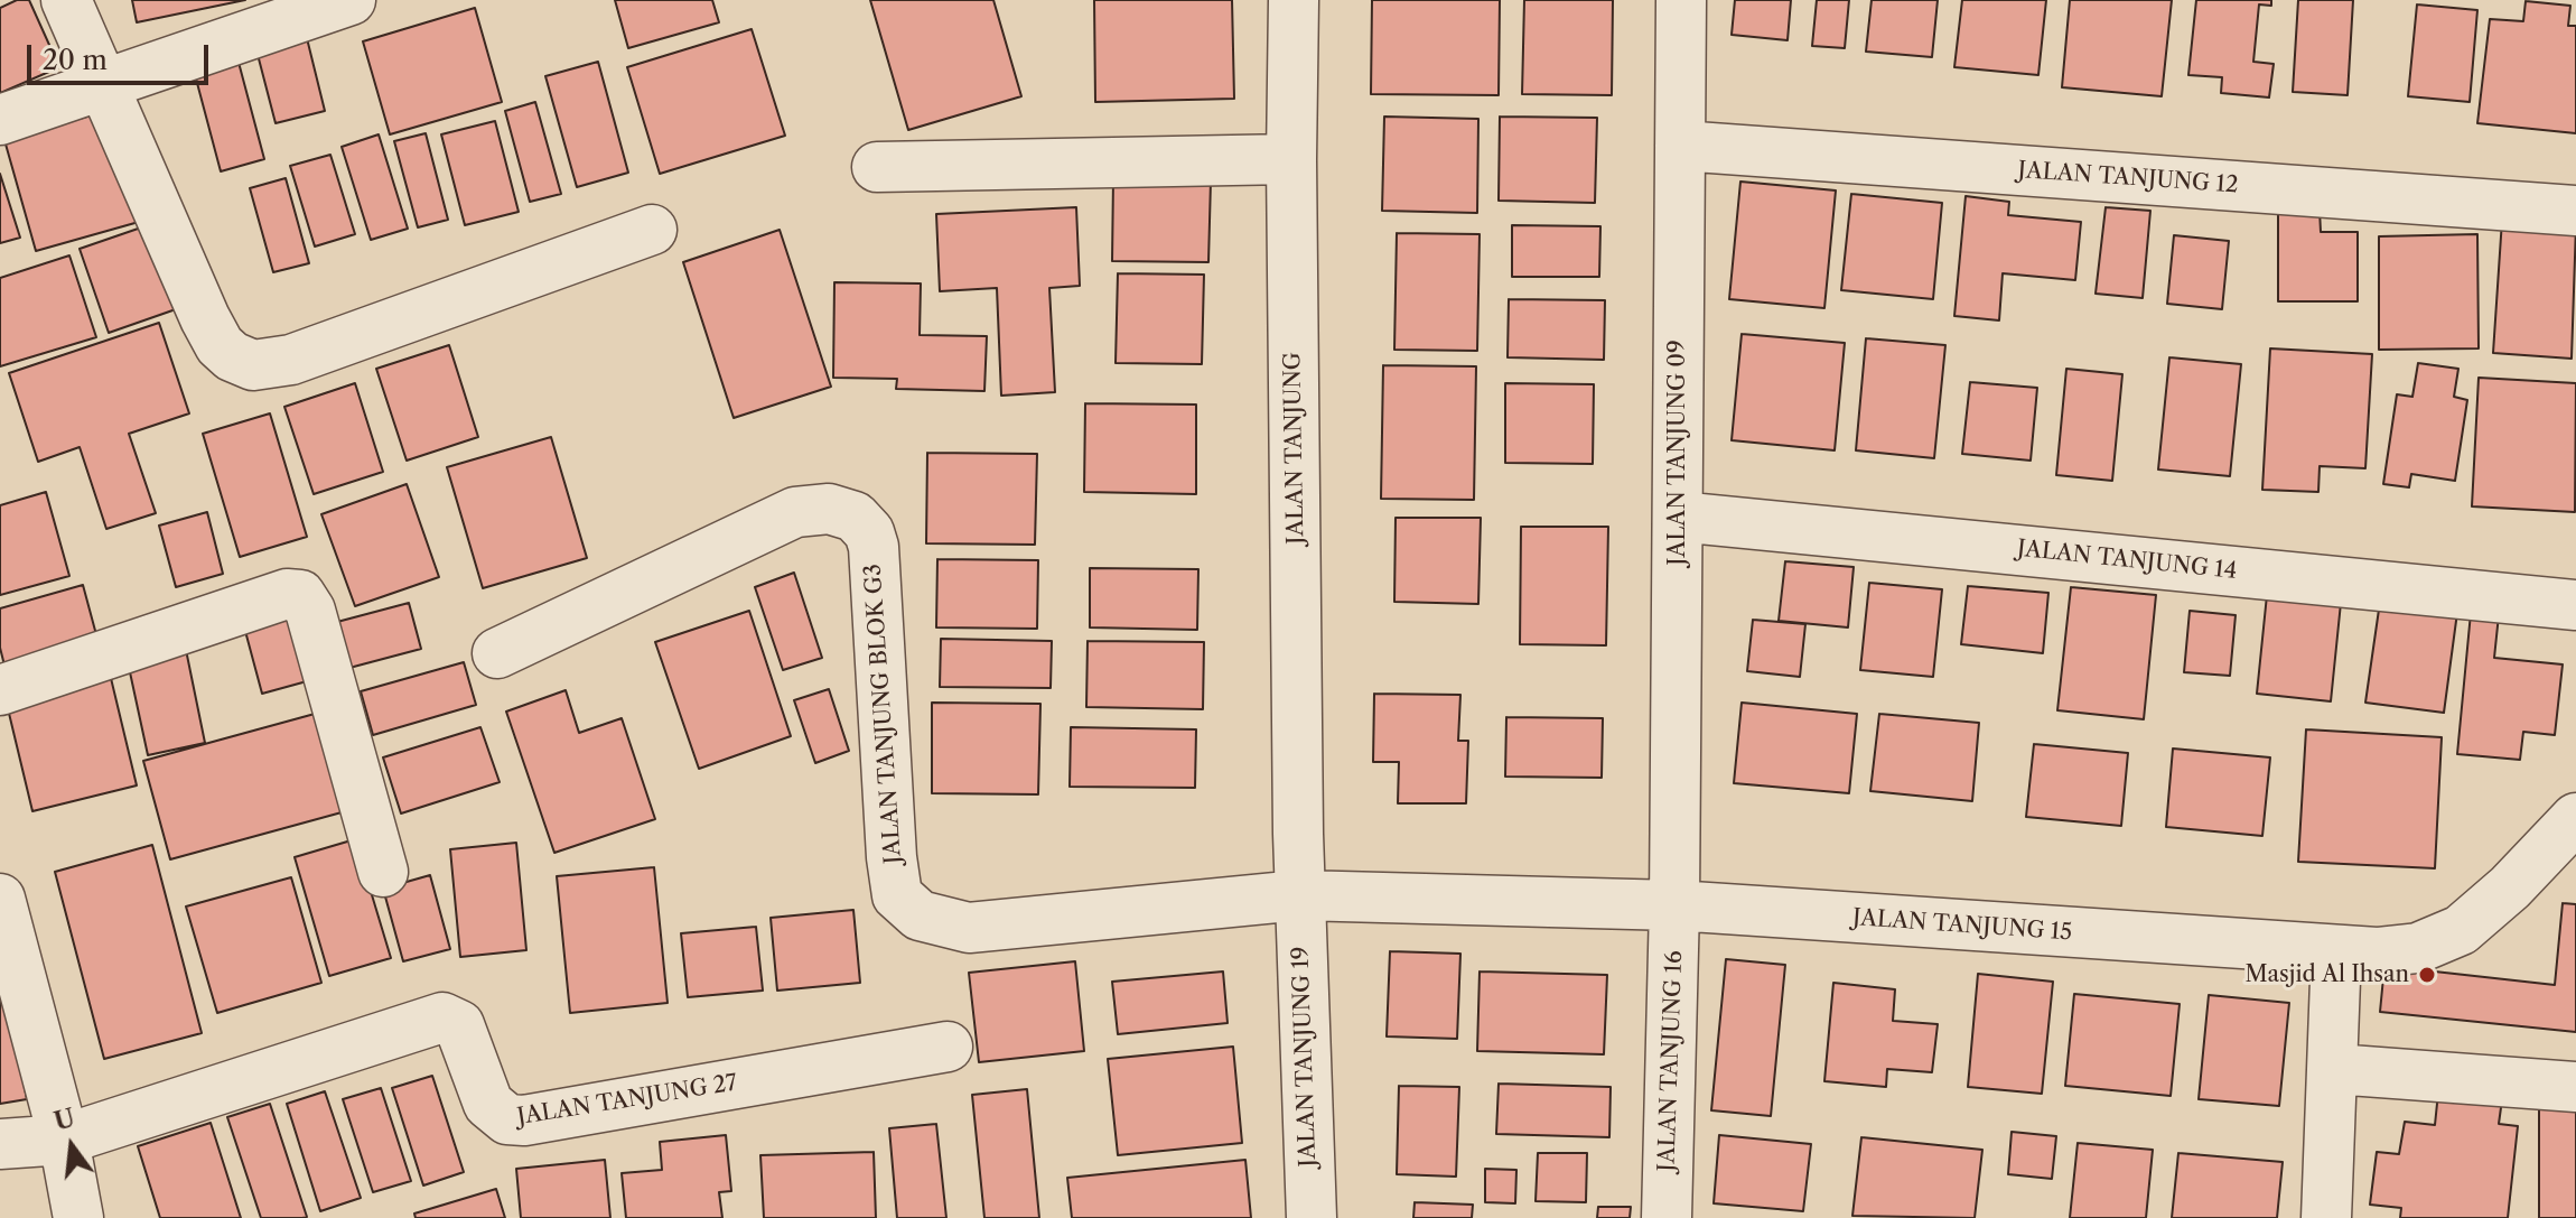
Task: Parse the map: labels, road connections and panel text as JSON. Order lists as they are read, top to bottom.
{
  "streets": {
    "street": [
      "JALAN TANJUNG 12",
      "JALAN TANJUNG",
      "JALAN TANJUNG 09",
      "JALAN TANJUNG 14",
      "JALAN TANJUNG BLOK G3",
      "JALAN TANJUNG 15",
      "JALAN TANJUNG 19",
      "JALAN TANJUNG 16",
      "JALAN TANJUNG 27"
    ]
  },
  "crossings": [
    ["JALAN TANJUNG 12", "JALAN TANJUNG 09"],
    ["JALAN TANJUNG", "JALAN TANJUNG BLOK G3"],
    ["JALAN TANJUNG", "JALAN TANJUNG 15"],
    ["JALAN TANJUNG", "JALAN TANJUNG 19"],
    ["JALAN TANJUNG 09", "JALAN TANJUNG 14"],
    ["JALAN TANJUNG 09", "JALAN TANJUNG 15"],
    ["JALAN TANJUNG 09", "JALAN TANJUNG 16"],
    ["JALAN TANJUNG BLOK G3", "JALAN TANJUNG 15"],
    ["JALAN TANJUNG BLOK G3", "JALAN TANJUNG 19"],
    ["JALAN TANJUNG 15", "JALAN TANJUNG 19"],
    ["JALAN TANJUNG 15", "JALAN TANJUNG 16"]
  ],
  "places": ["Masjid Al Ihsan"],
  "scale_bar": "20 m",
  "north": "top"
}
